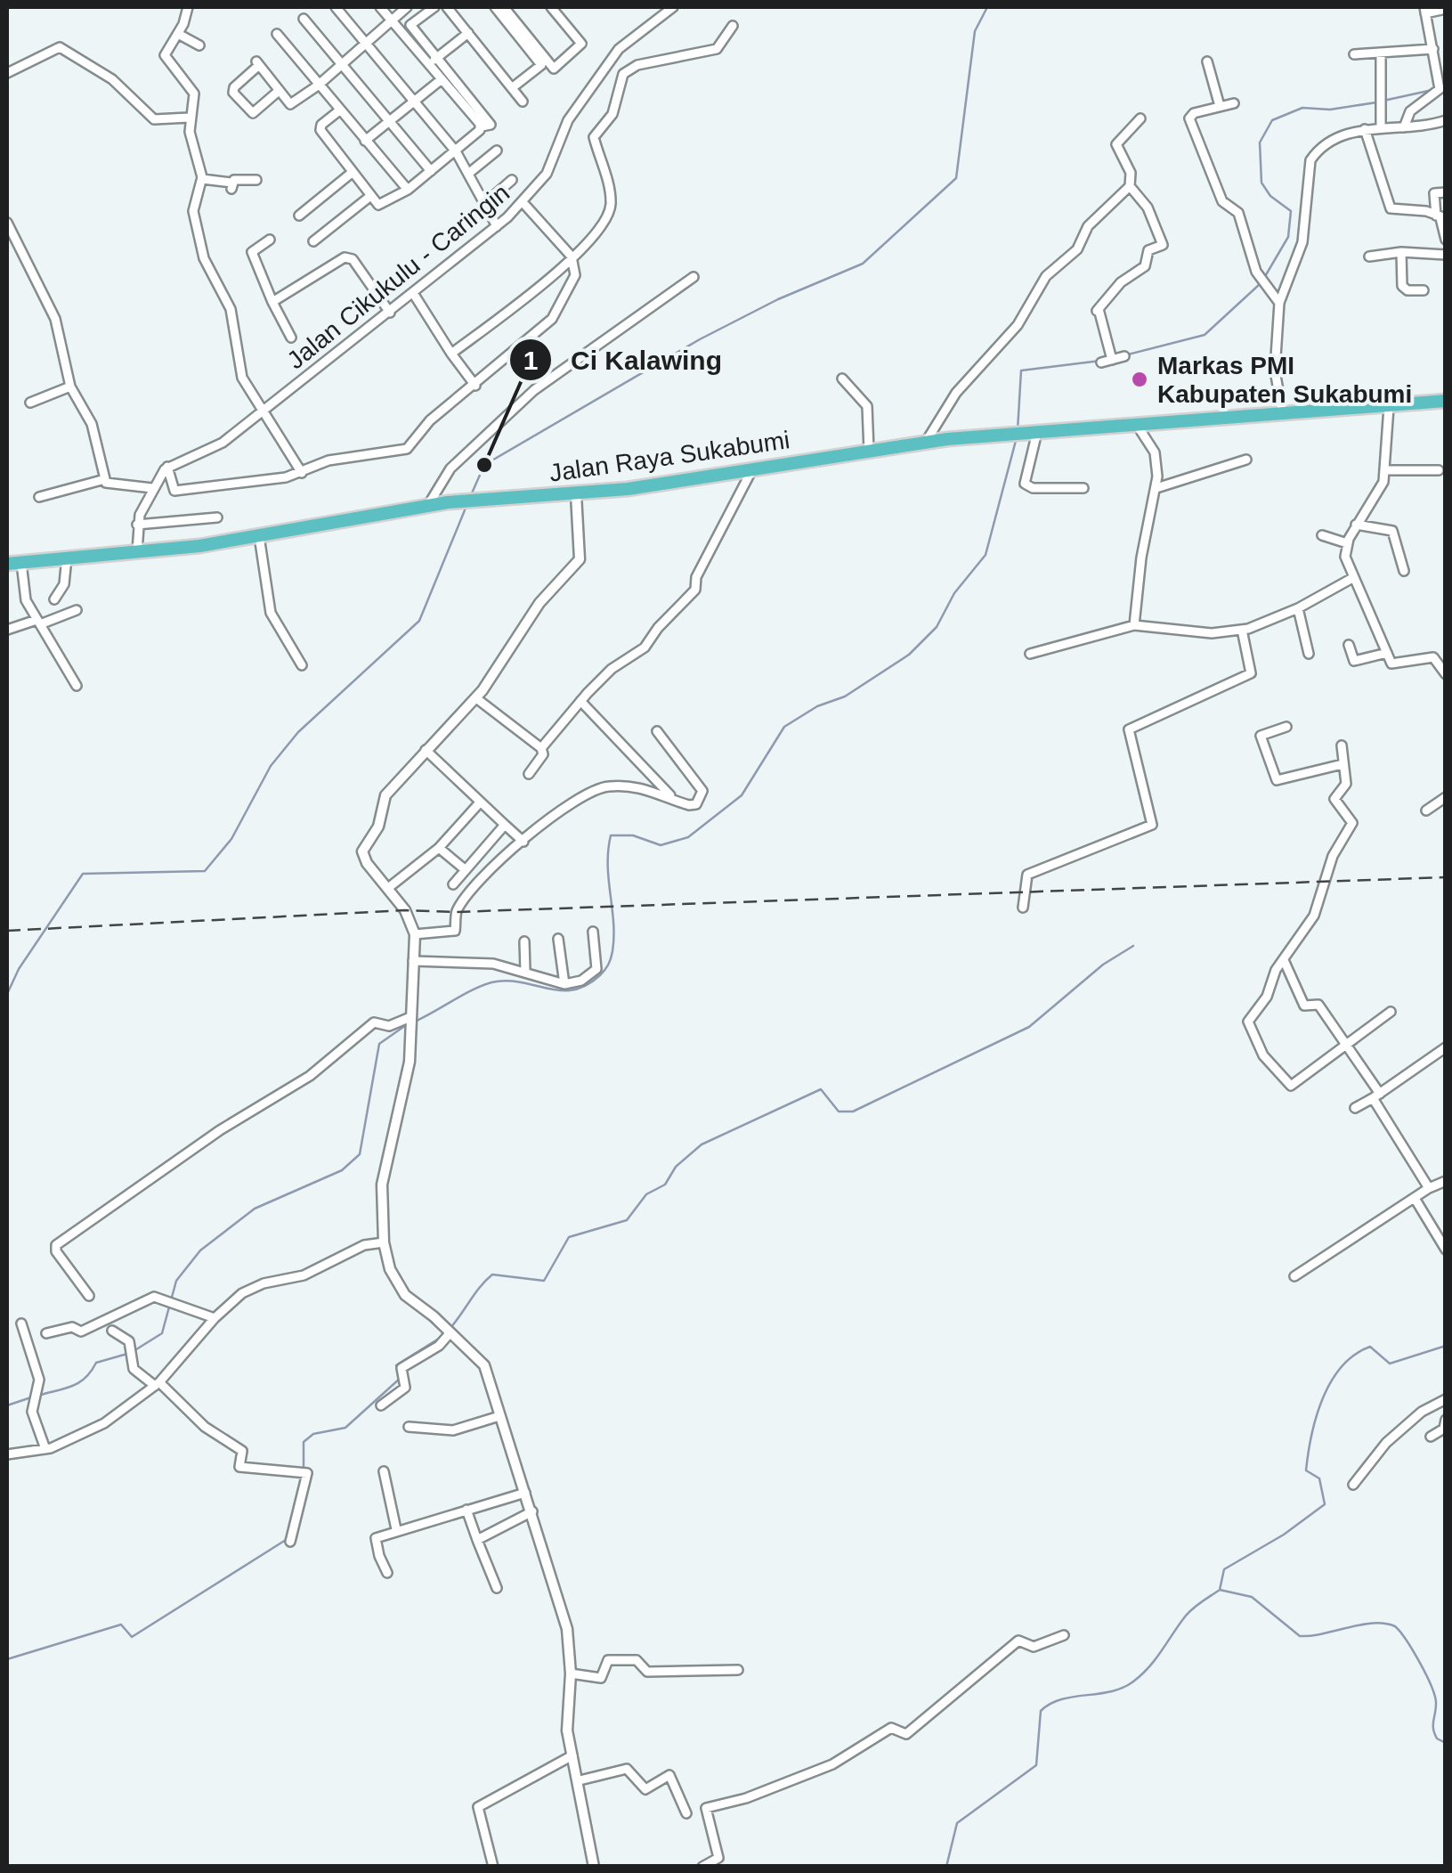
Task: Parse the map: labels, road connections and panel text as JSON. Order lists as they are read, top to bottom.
{
  "streets": {
    "highway": ["Jalan Raya Sukabumi"],
    "street": ["Jalan Cikukulu - Caringin"]
  },
  "places": ["Markas PMI Kabupaten Sukabumi", "Ci Kalawing"]
}
